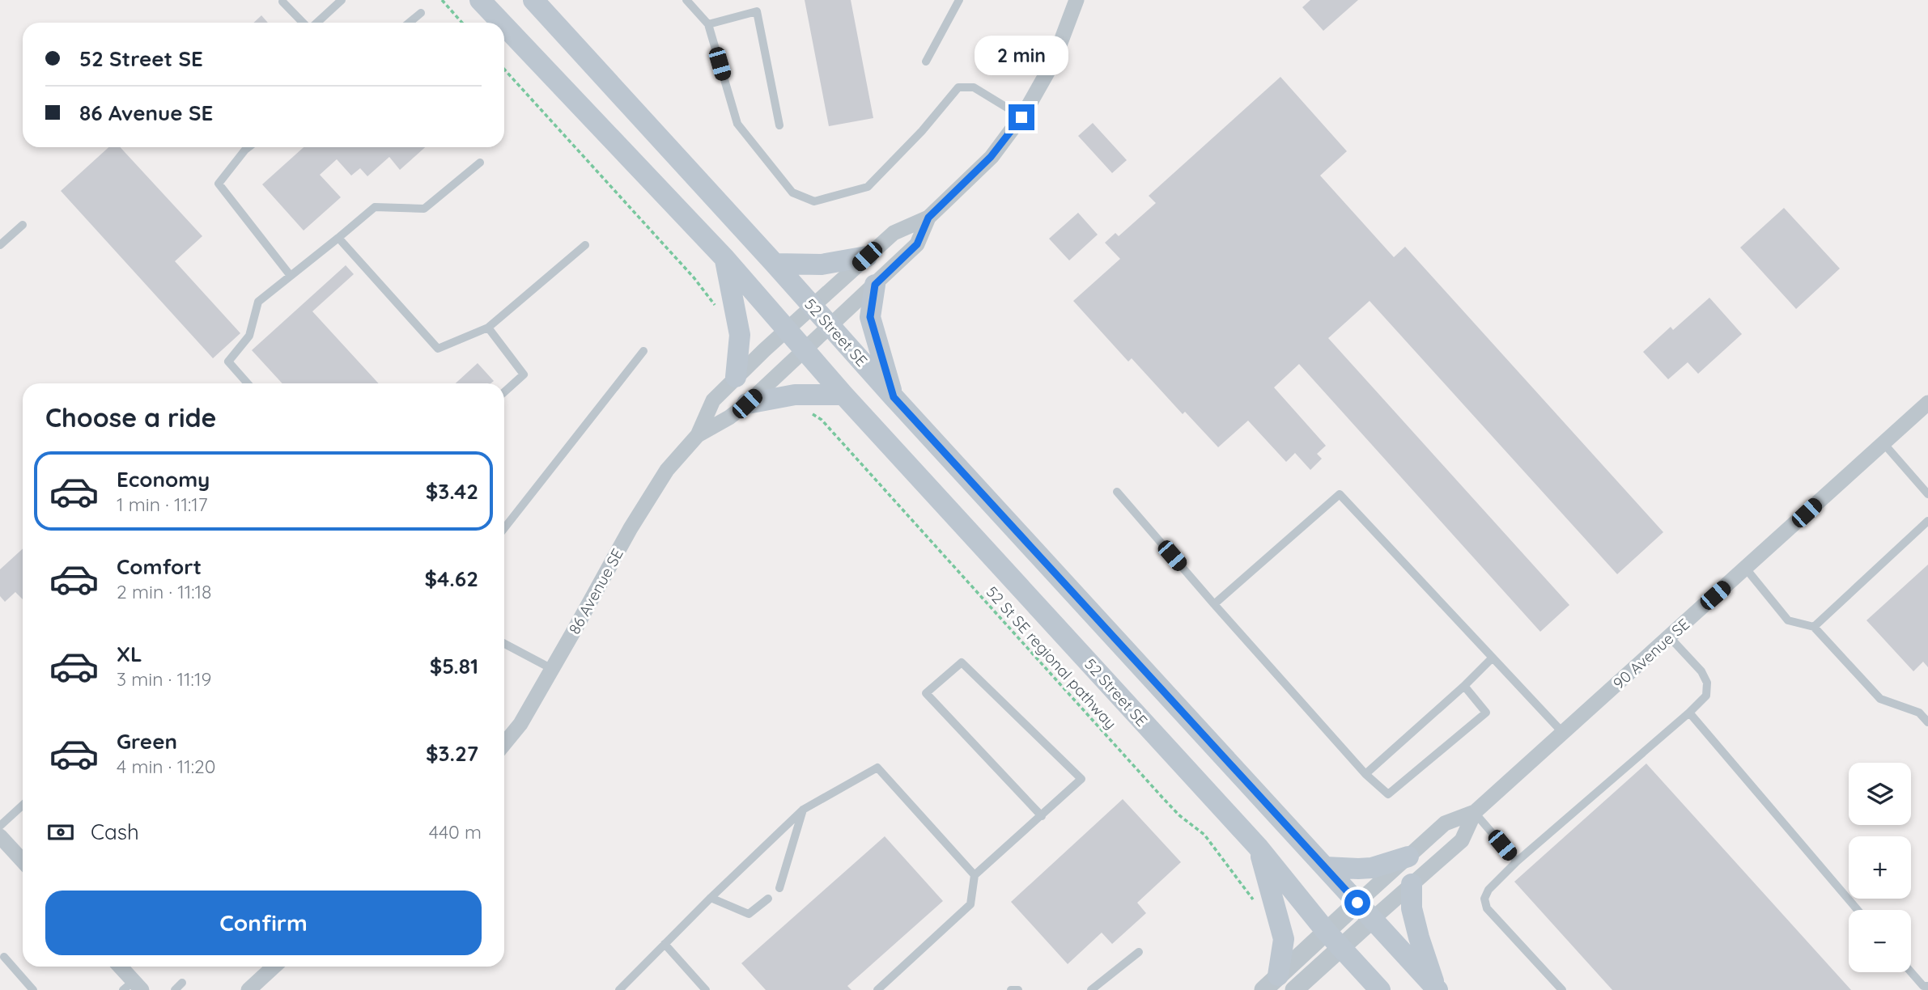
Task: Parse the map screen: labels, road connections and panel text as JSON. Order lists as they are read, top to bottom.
{
  "streets": {
    "main road": ["52 Street SE"],
    "street": ["86 Avenue SE", "90 Avenue SE"],
    "path": ["52 St SE regional pathway"]
  },
  "crossings": [
    ["52 Street SE", "86 Avenue SE"],
    ["52 Street SE", "90 Avenue SE"]
  ],
  "page": {
    "banner": ["52 Street SE", "86 Avenue SE"],
    "bubble": "2 min",
    "heading": "Choose a ride",
    "list": [
      {
        "name": "Economy",
        "note": "1 min · 11:17",
        "value": "$3.42"
      },
      {
        "name": "Comfort",
        "note": "2 min · 11:18",
        "value": "$4.62"
      },
      {
        "name": "XL",
        "note": "3 min · 11:19",
        "value": "$5.81"
      },
      {
        "name": "Green",
        "note": "4 min · 11:20",
        "value": "$3.27"
      }
    ],
    "map_buttons": ["+", "−"],
    "pay": ["Cash", "440 m"],
    "buttons": "Confirm"
  }
}
